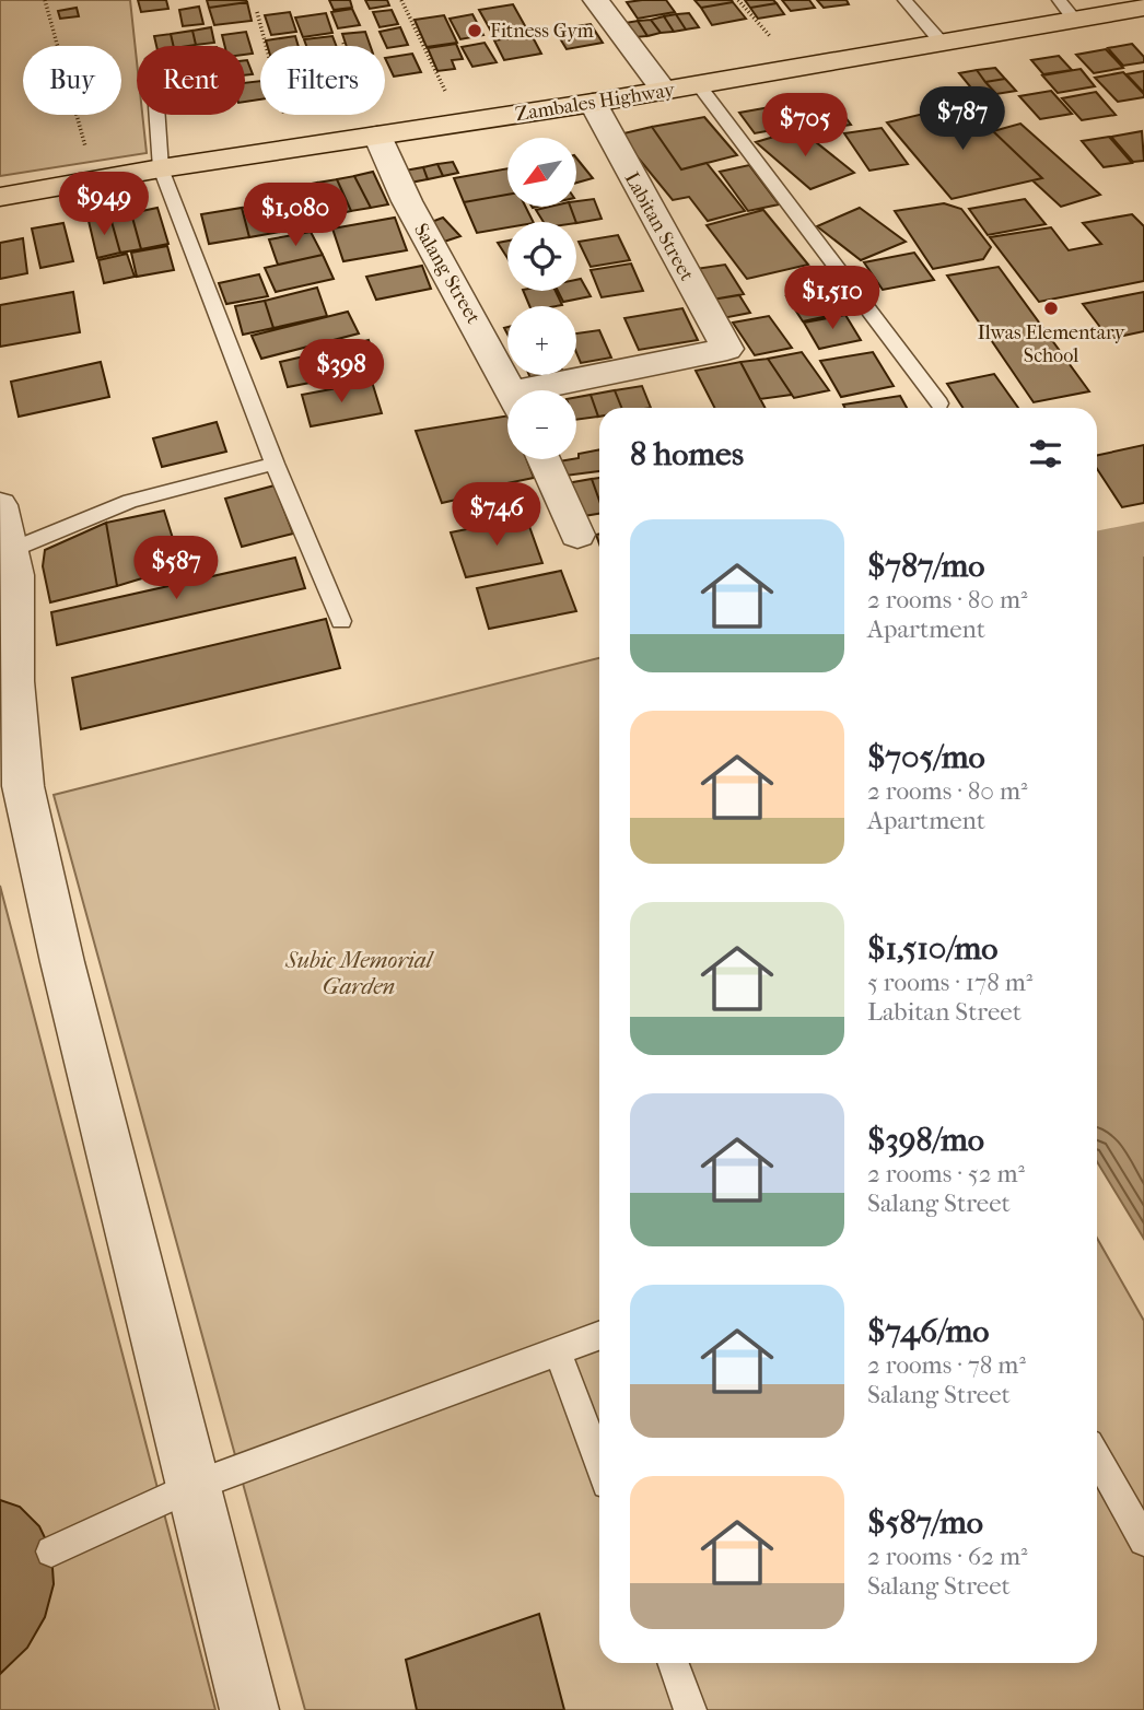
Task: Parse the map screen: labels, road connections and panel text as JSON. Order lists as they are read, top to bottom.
{
  "streets": {
    "main road": ["Zambales Highway"],
    "street": ["Labitan Street", "Salang Street"]
  },
  "crossings": [
    ["Zambales Highway", "Labitan Street"],
    ["Zambales Highway", "Salang Street"]
  ],
  "parks": ["Subic Memorial Garden"],
  "places": ["Fitness Gym", "Ilwas Elementary School"],
  "north": "bottom left",
  "page": {
    "chip": ["Buy", "Rent", "Filters"],
    "price": [
      "$787",
      "$705",
      "$949",
      "$1,080",
      "$1,510",
      "$398",
      "$746",
      "$587"
    ],
    "map_buttons": ["+", "−"],
    "heading": "8 homes",
    "list": [
      {
        "name": "$787/mo",
        "note": "2 rooms · 80 m² · Apartment"
      },
      {
        "name": "$705/mo",
        "note": "2 rooms · 80 m² · Apartment"
      },
      {
        "name": "$1,510/mo",
        "note": "5 rooms · 178 m² · Labitan Street"
      },
      {
        "name": "$398/mo",
        "note": "2 rooms · 52 m² · Salang Street"
      },
      {
        "name": "$746/mo",
        "note": "2 rooms · 78 m² · Salang Street"
      },
      {
        "name": "$587/mo",
        "note": "2 rooms · 62 m² · Salang Street"
      }
    ]
  }
}
